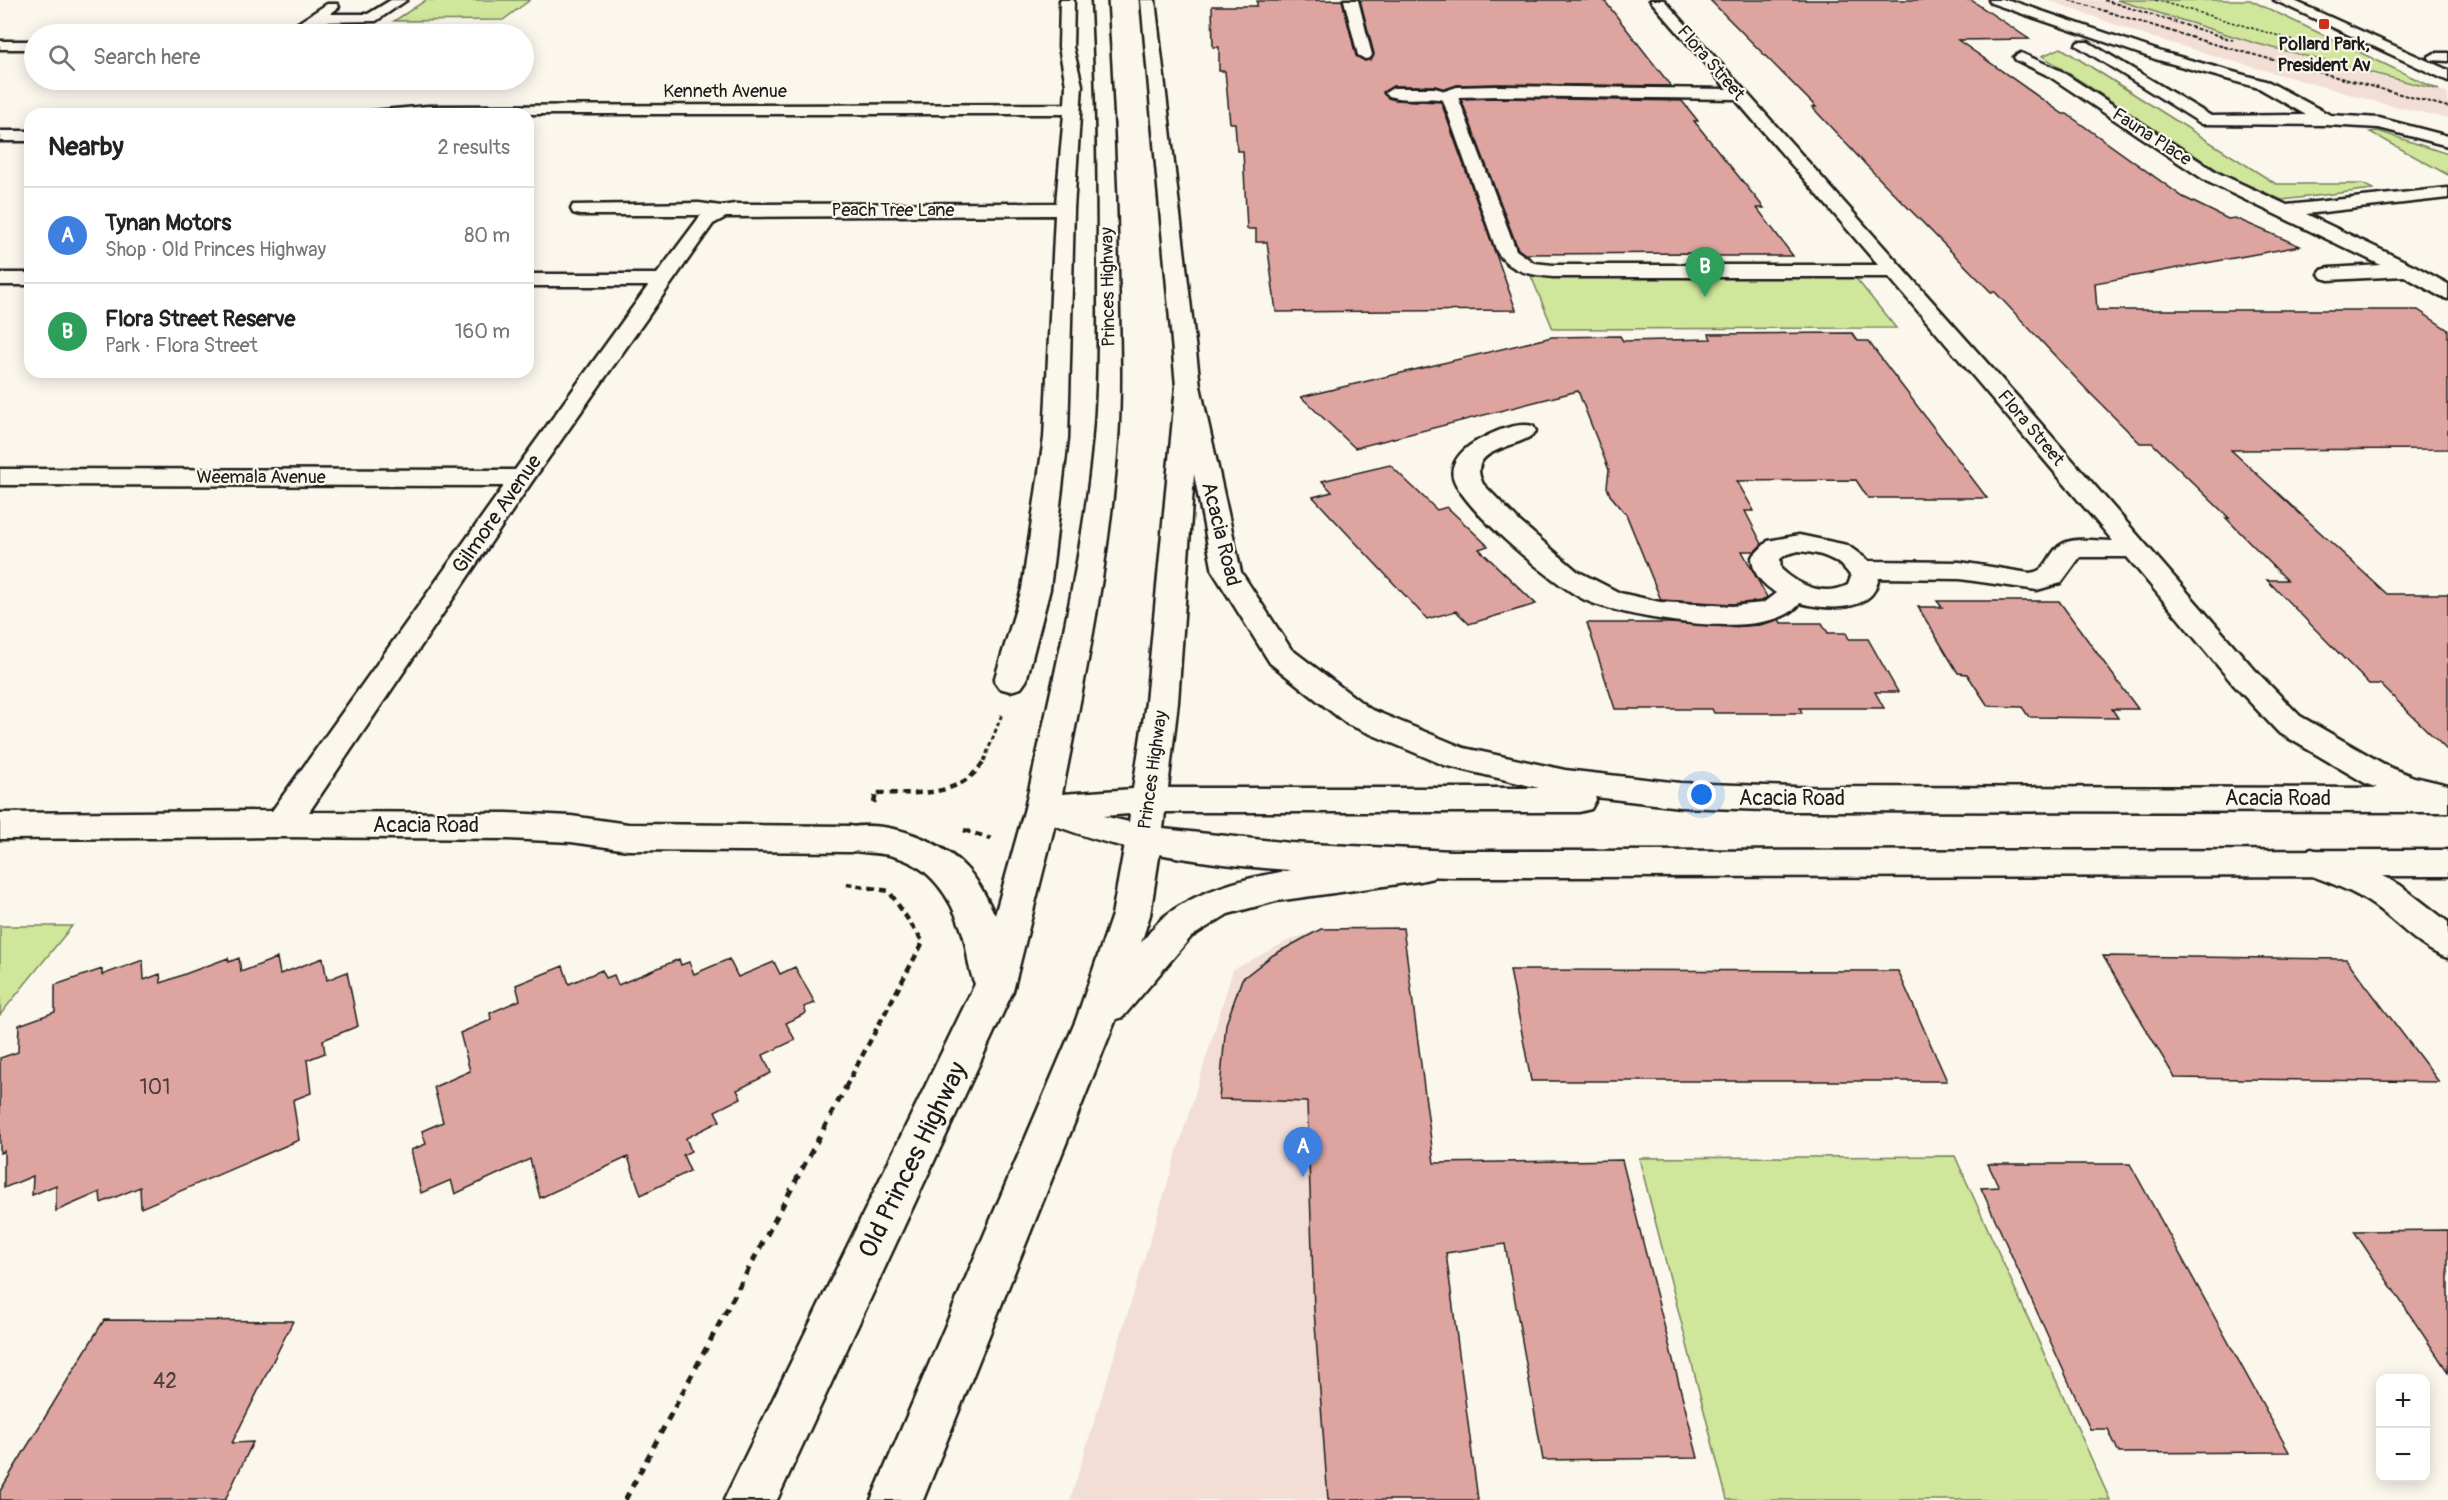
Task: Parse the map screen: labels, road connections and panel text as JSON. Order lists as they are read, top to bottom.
{
  "streets": {
    "main road": [
      "Flora Street",
      "Kenneth Avenue",
      "Fauna Place",
      "Peach Tree Lane",
      "Princes Highway",
      "Weemala Avenue",
      "Gilmore Avenue",
      "Acacia Road",
      "Old Princes Highway"
    ]
  },
  "crossings": [
    ["Flora Street", "Acacia Road"],
    ["Peach Tree Lane", "Gilmore Avenue"],
    ["Princes Highway", "Acacia Road"],
    ["Princes Highway", "Old Princes Highway"],
    ["Weemala Avenue", "Gilmore Avenue"],
    ["Gilmore Avenue", "Acacia Road"],
    ["Acacia Road", "Old Princes Highway"]
  ],
  "places": {
    "transit": ["Pollard Park, President Av"]
  },
  "house_numbers": ["101", "42"],
  "page": {
    "search": "Search here",
    "heading": ["Nearby", "2 results"],
    "list": [
      {
        "mark": "A",
        "name": "Tynan Motors",
        "note": "Shop · Old Princes Highway",
        "value": "80 m"
      },
      {
        "mark": "B",
        "name": "Flora Street Reserve",
        "note": "Park · Flora Street",
        "value": "160 m"
      }
    ],
    "pins": ["B", "A"],
    "map_buttons": ["+", "−"]
  }
}
